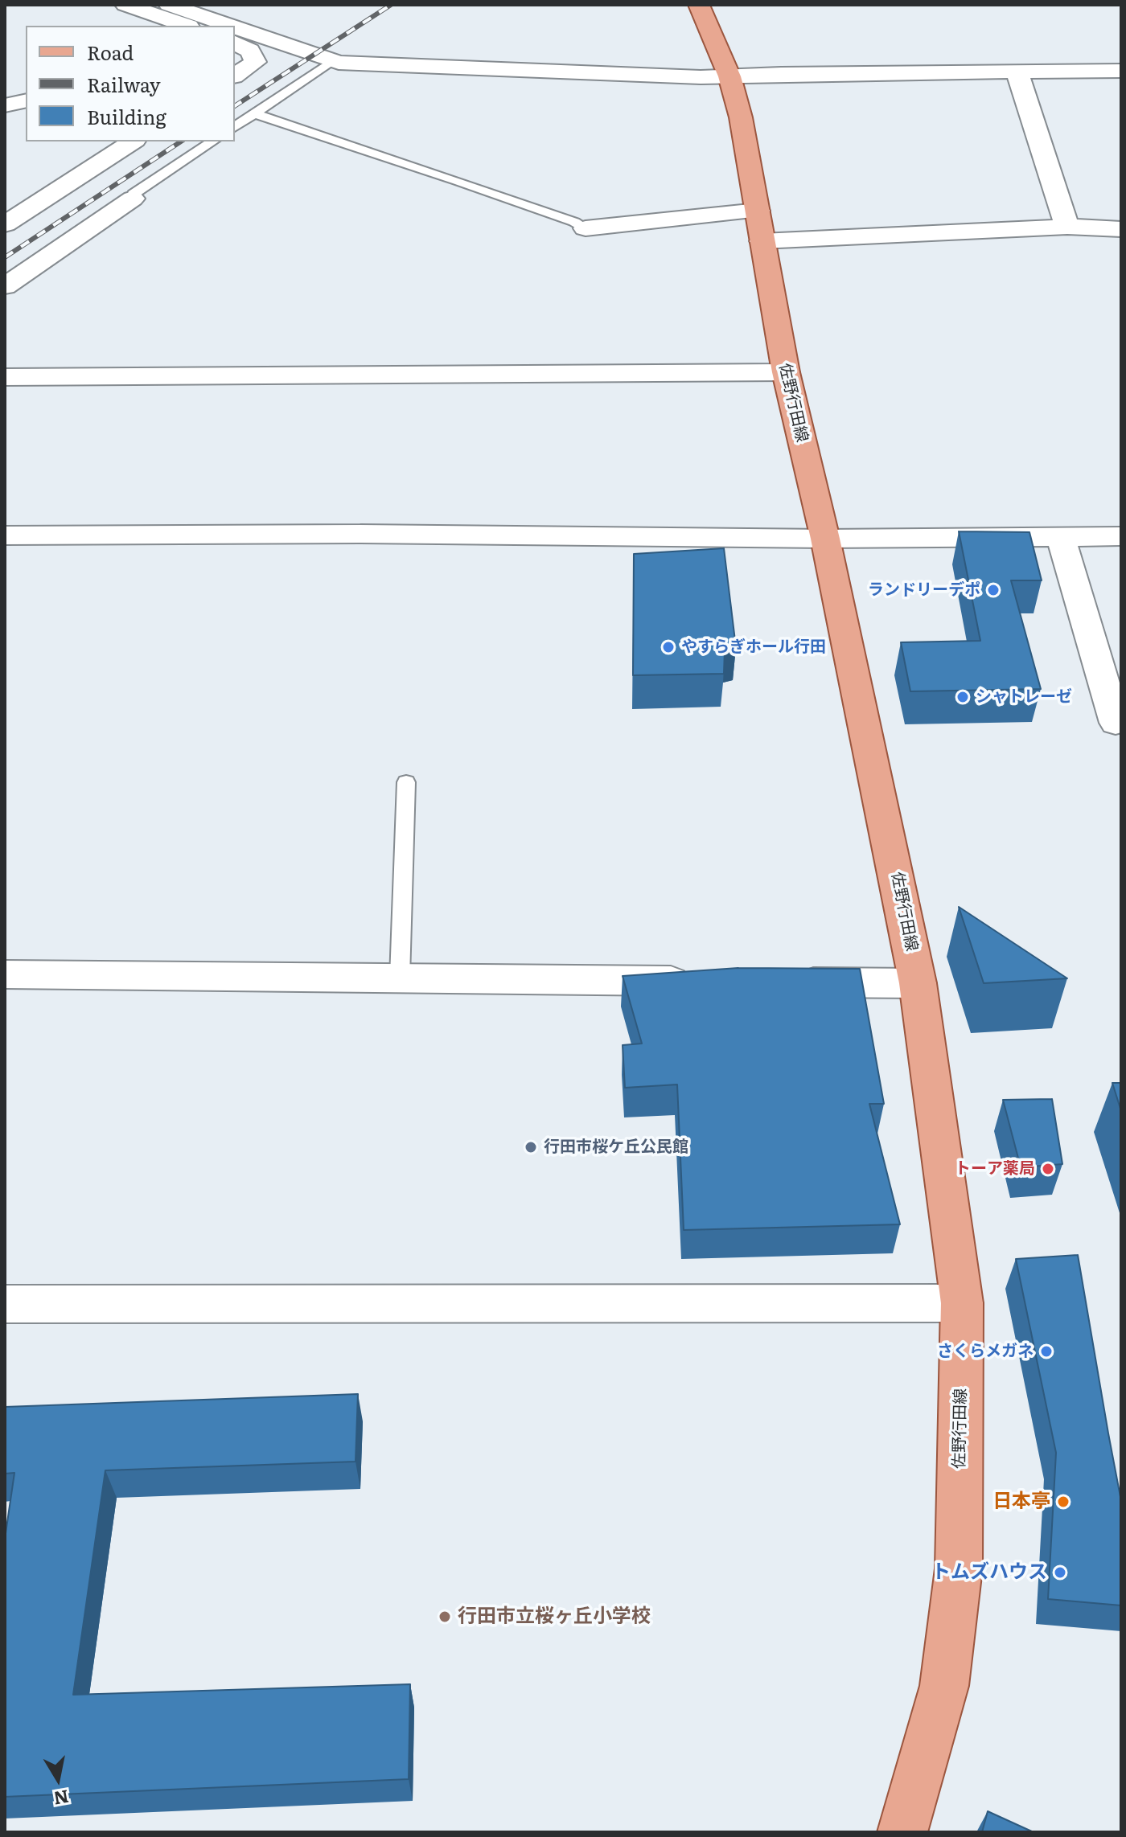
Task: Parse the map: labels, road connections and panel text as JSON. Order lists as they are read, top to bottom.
{
  "streets": {
    "main road": ["佐野行田線"]
  },
  "places": [
    "ランドリーデポ",
    "やすらぎホール行田",
    "シャトレーゼ",
    "行田市桜ケ丘公民館",
    "トーア薬局",
    "さくらメガネ",
    "日本亭",
    "トムズハウス",
    "行田市立桜ヶ丘小学校"
  ],
  "legend": ["Road", "Railway", "Building"],
  "north": "bottom"
}
